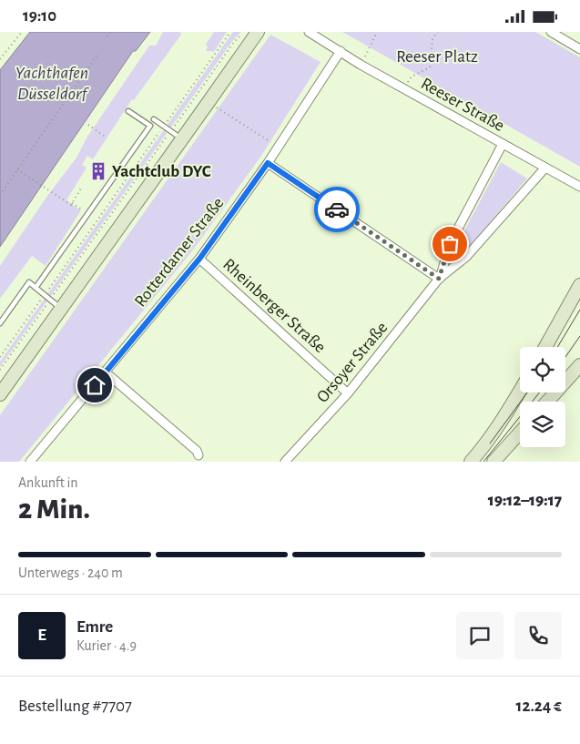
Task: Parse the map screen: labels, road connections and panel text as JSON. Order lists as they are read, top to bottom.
{
  "streets": {
    "street": [
      "Reeser Straße",
      "Rotterdamer Straße",
      "Rheinberger Straße",
      "Orsoyer Straße"
    ]
  },
  "crossings": [
    ["Reeser Straße", "Rotterdamer Straße"],
    ["Reeser Straße", "Orsoyer Straße"],
    ["Rotterdamer Straße", "Rheinberger Straße"],
    ["Rheinberger Straße", "Orsoyer Straße"]
  ],
  "water": ["Yachthafen Düsseldorf"],
  "parks": ["Reeser Platz"],
  "places": {
    "building": ["Yachtclub DYC"]
  },
  "page": {
    "status": "19:10",
    "heading": ["2 Min.", "Ankunft in", "19:12–19:17"],
    "panel": [
      "Emre",
      "Kurier · 4.9",
      "Bestellung #7707",
      "12.24 €"
    ],
    "bar": "Unterwegs · 240 m",
    "round": "E"
  }
}
